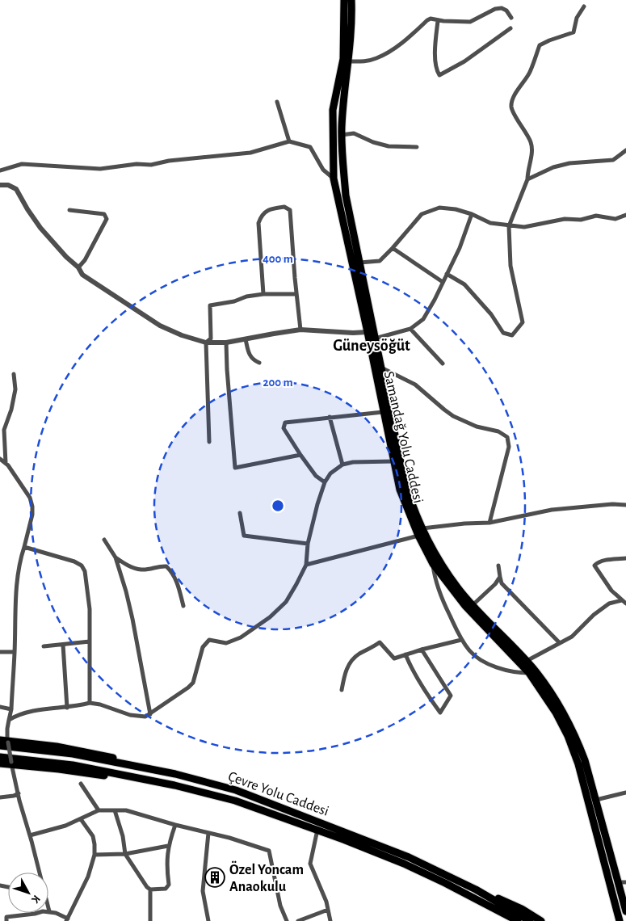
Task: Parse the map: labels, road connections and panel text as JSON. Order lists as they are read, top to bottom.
{
  "streets": {
    "highway": ["Samandağ Yolu Caddesi", "Çevre Yolu Caddesi"]
  },
  "districts": ["Güneysöğüt"],
  "places": {
    "building": ["Özel Yoncam Anaokulu"]
  },
  "north": "bottom right",
  "rings": ["400 m", "200 m"]
}
